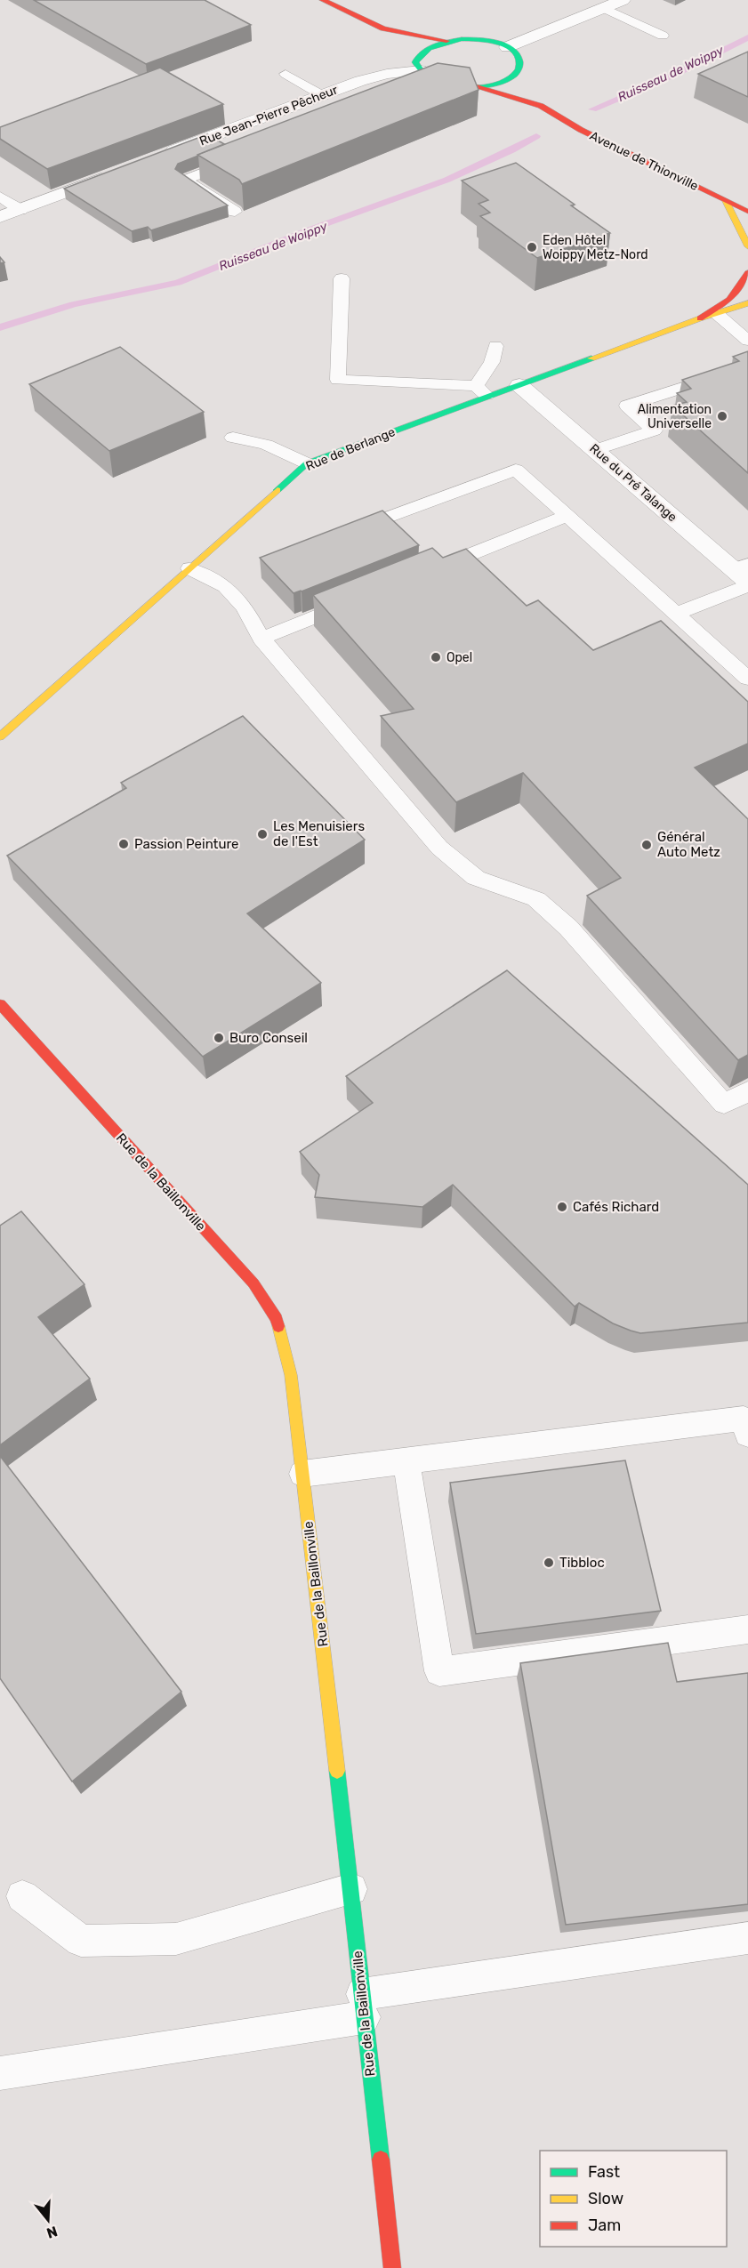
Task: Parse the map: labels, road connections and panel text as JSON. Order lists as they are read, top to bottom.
{
  "streets": {
    "street": [
      "Rue Jean-Pierre Pêcheur",
      "Avenue de Thionville",
      "Rue de Berlange",
      "Rue du Pré Talange",
      "Rue de la Baillonville"
    ]
  },
  "crossings": [
    ["Rue de Berlange", "Rue du Pré Talange"]
  ],
  "water": ["Ruisseau de Woippy"],
  "places": [
    "Eden Hôtel Woippy Metz-Nord",
    "Alimentation Universelle",
    "Opel",
    "Les Menuisiers de l'Est",
    "Passion Peinture",
    "Général Auto Metz",
    "Buro Conseil",
    "Cafés Richard",
    "Tibbloc"
  ],
  "legend": ["Fast", "Slow", "Jam"],
  "north": "bottom"
}
